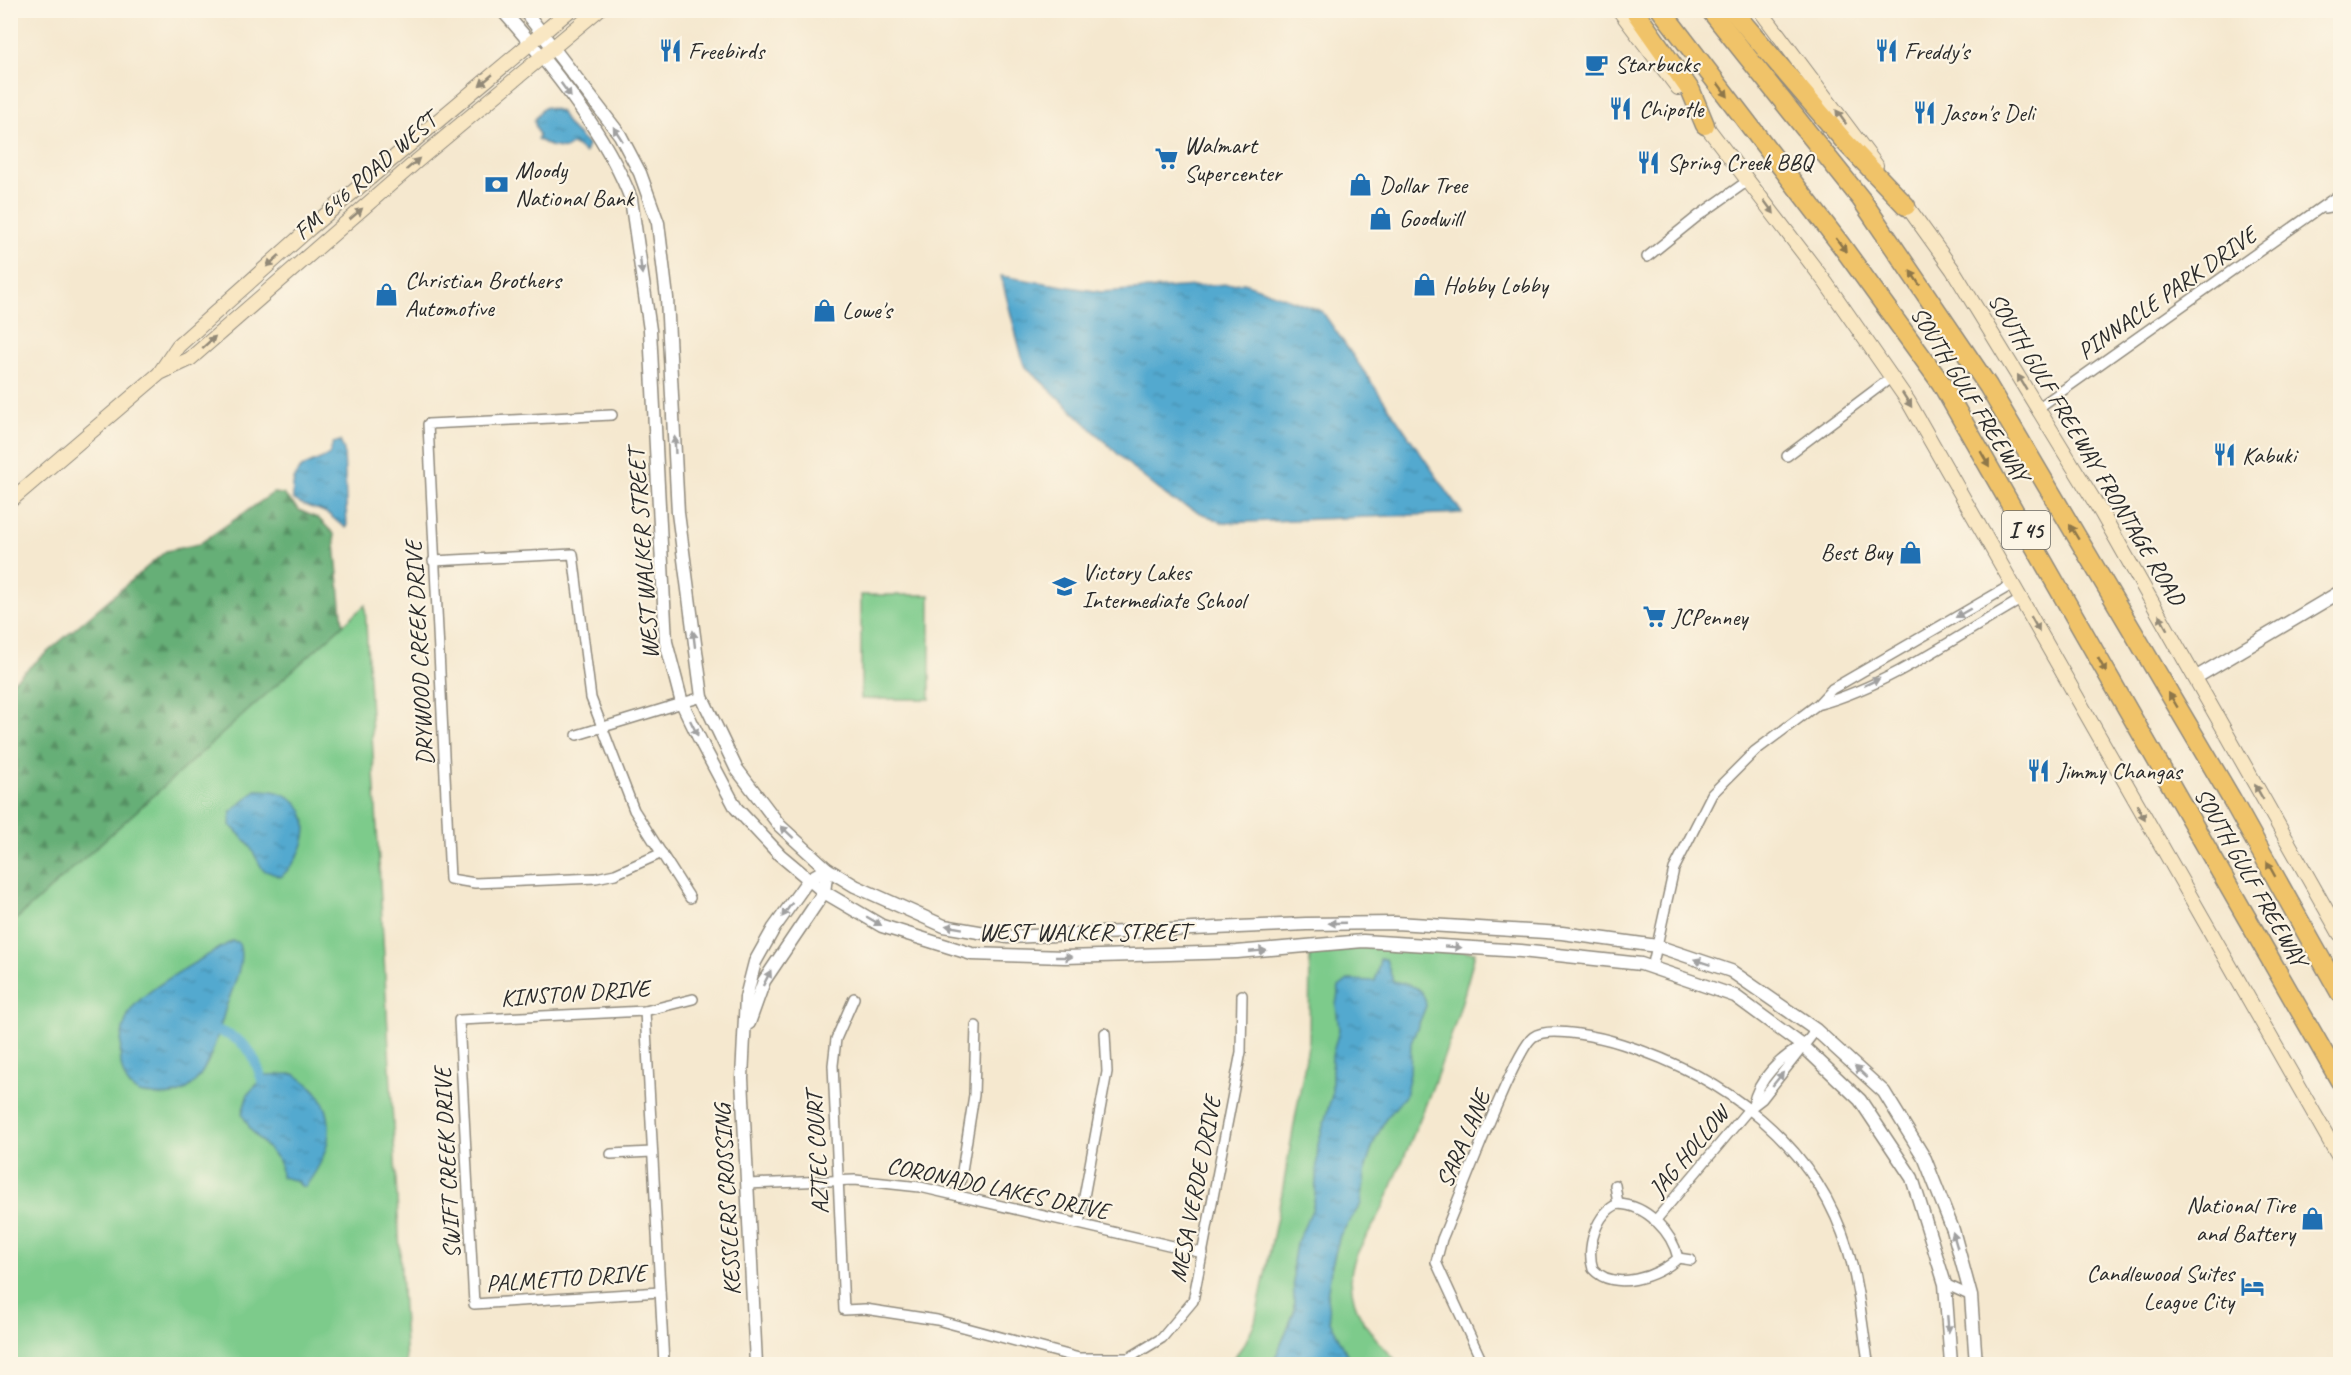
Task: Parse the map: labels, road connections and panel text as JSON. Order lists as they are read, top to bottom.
{
  "streets": {
    "highway": ["SOUTH GULF FREEWAY", "I 45"],
    "main road": ["FM 646 ROAD WEST", "SOUTH GULF FREEWAY FRONTAGE ROAD"],
    "street": [
      "PINNACLE PARK DRIVE",
      "WEST WALKER STREET",
      "DRYWOOD CREEK DRIVE",
      "KINSTON DRIVE",
      "SARA LANE",
      "JAG HOLLOW",
      "AZTEC COURT",
      "SWIFT CREEK DRIVE",
      "CORONADO LAKES DRIVE",
      "MESA VERDE DRIVE",
      "KESSLERS CROSSING",
      "PALMETTO DRIVE"
    ]
  },
  "crossings": [
    ["FM 646 ROAD WEST", "WEST WALKER STREET"],
    ["PINNACLE PARK DRIVE", "SOUTH GULF FREEWAY FRONTAGE ROAD"],
    ["WEST WALKER STREET", "JAG HOLLOW"],
    ["WEST WALKER STREET", "KESSLERS CROSSING"],
    ["KINSTON DRIVE", "SWIFT CREEK DRIVE"],
    ["SARA LANE", "JAG HOLLOW"],
    ["AZTEC COURT", "CORONADO LAKES DRIVE"],
    ["AZTEC COURT", "MESA VERDE DRIVE"],
    ["SWIFT CREEK DRIVE", "PALMETTO DRIVE"],
    ["CORONADO LAKES DRIVE", "MESA VERDE DRIVE"],
    ["CORONADO LAKES DRIVE", "KESSLERS CROSSING"]
  ],
  "places": {
    "restaurant": [
      "Freebirds",
      "Freddy's",
      "Chipotle",
      "Jason's Deli",
      "Spring Creek BBQ",
      "Kabuki",
      "Jimmy Changas"
    ],
    "cafe": ["Starbucks"],
    "supermarket": ["Walmart Supercenter", "JCPenney"],
    "bank": ["Moody National Bank"],
    "shop": [
      "Dollar Tree",
      "Goodwill",
      "Hobby Lobby",
      "Christian Brothers Automotive",
      "Lowe's",
      "Best Buy",
      "National Tire and Battery"
    ],
    "school or university": ["Victory Lakes Intermediate School"],
    "hotel": ["Candlewood Suites League City"]
  }
}
